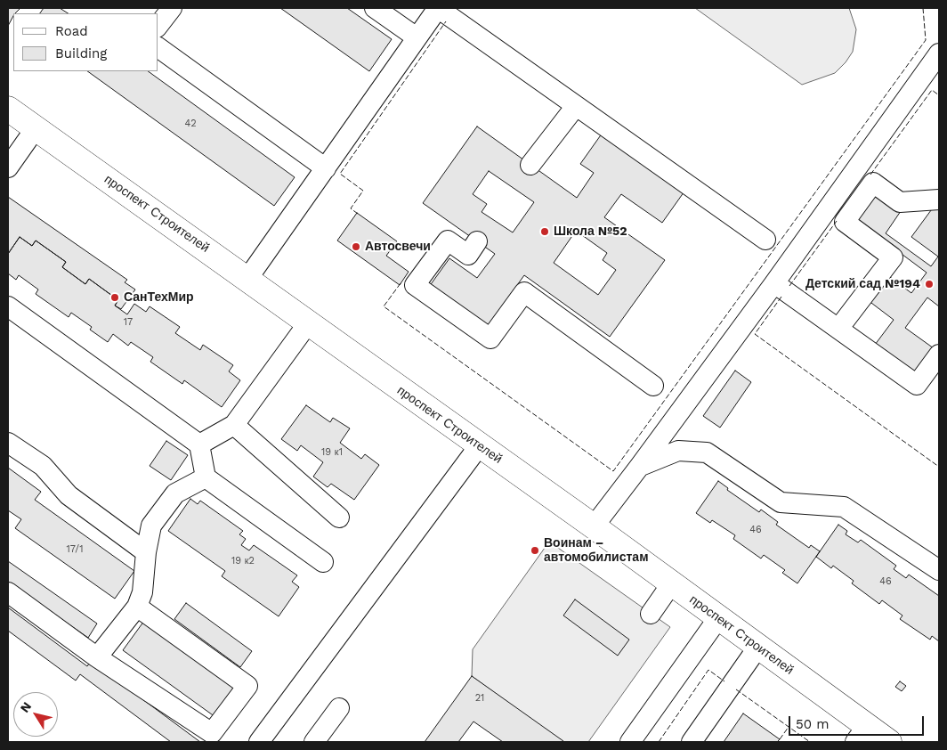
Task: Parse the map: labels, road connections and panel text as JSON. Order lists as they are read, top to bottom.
{
  "streets": {
    "main road": ["проспект Строителей"]
  },
  "places": [
    "Школа №52",
    "Автосвечи",
    "Детский сад №194",
    "СанТехМир",
    "Воинам – автомобилистам"
  ],
  "house_numbers": [
    "42",
    "17",
    "19 к1",
    "46",
    "17/1",
    "19 к2",
    "46",
    "21"
  ],
  "legend": ["Road", "Building"],
  "scale_bar": "50 m",
  "north": "top left"
}
